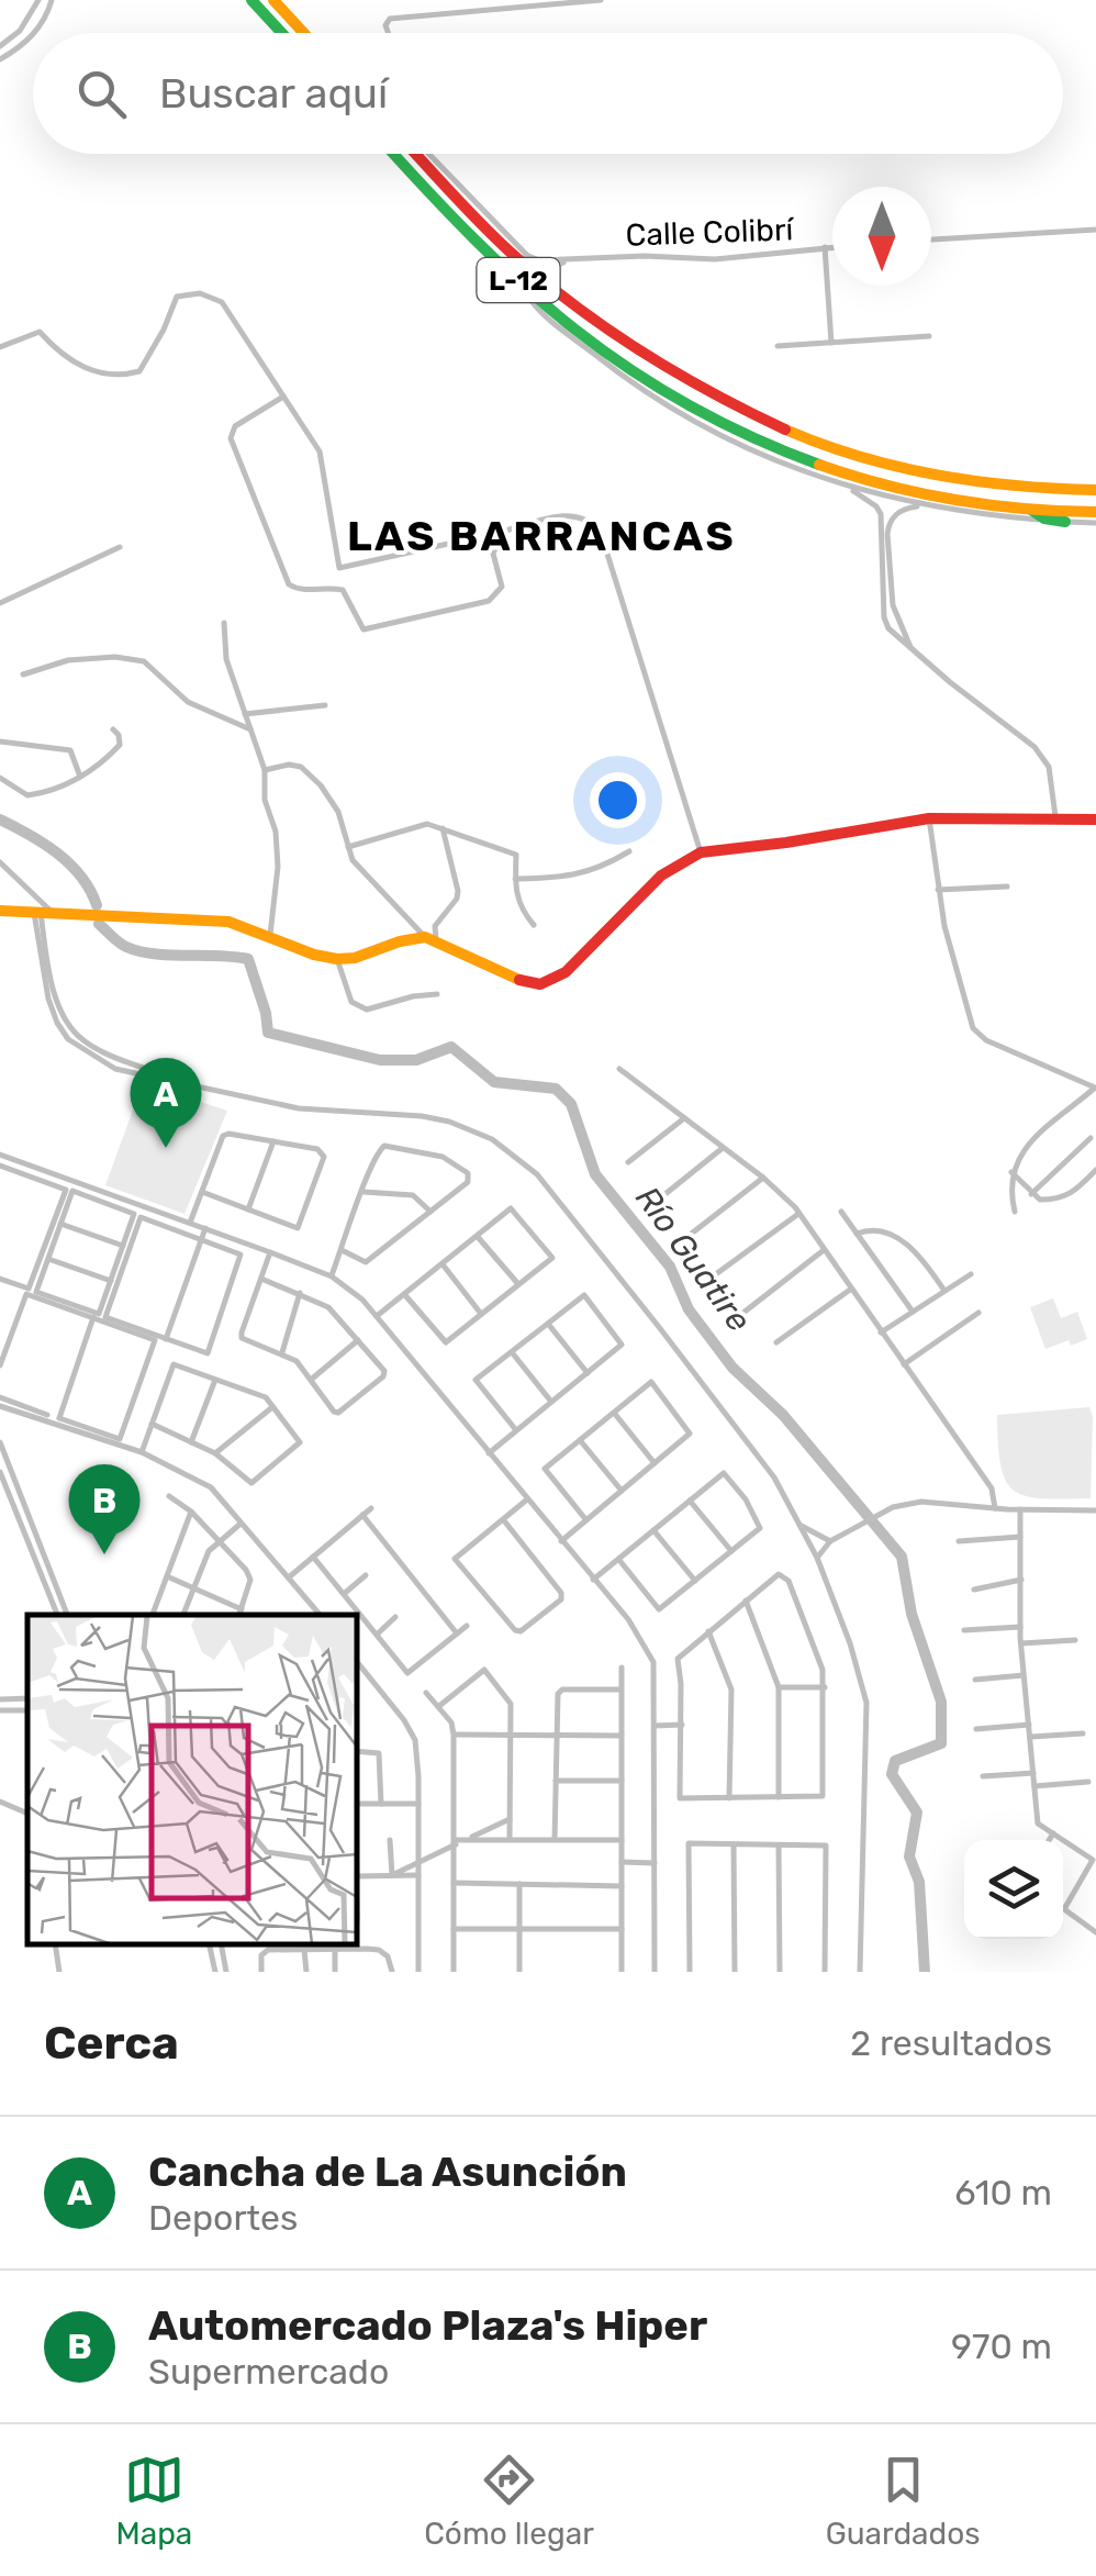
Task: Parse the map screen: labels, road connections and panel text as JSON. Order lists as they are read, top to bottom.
{
  "streets": {
    "main road": ["L-12"],
    "street": ["Calle Colibrí"]
  },
  "crossings": [
    ["Calle Colibrí", "L-12"]
  ],
  "districts": ["LAS BARRANCAS"],
  "water": ["Río Guatire"],
  "north": "bottom",
  "page": {
    "search": "Buscar aquí",
    "pins": ["A", "B"],
    "heading": ["Cerca", "2 resultados"],
    "list": [
      {
        "mark": "A",
        "name": "Cancha de La Asunción",
        "note": "Deportes",
        "value": "610 m"
      },
      {
        "mark": "B",
        "name": "Automercado Plaza's Hiper",
        "note": "Supermercado",
        "value": "970 m"
      }
    ],
    "nav": ["Mapa", "Cómo llegar", "Guardados"]
  }
}
